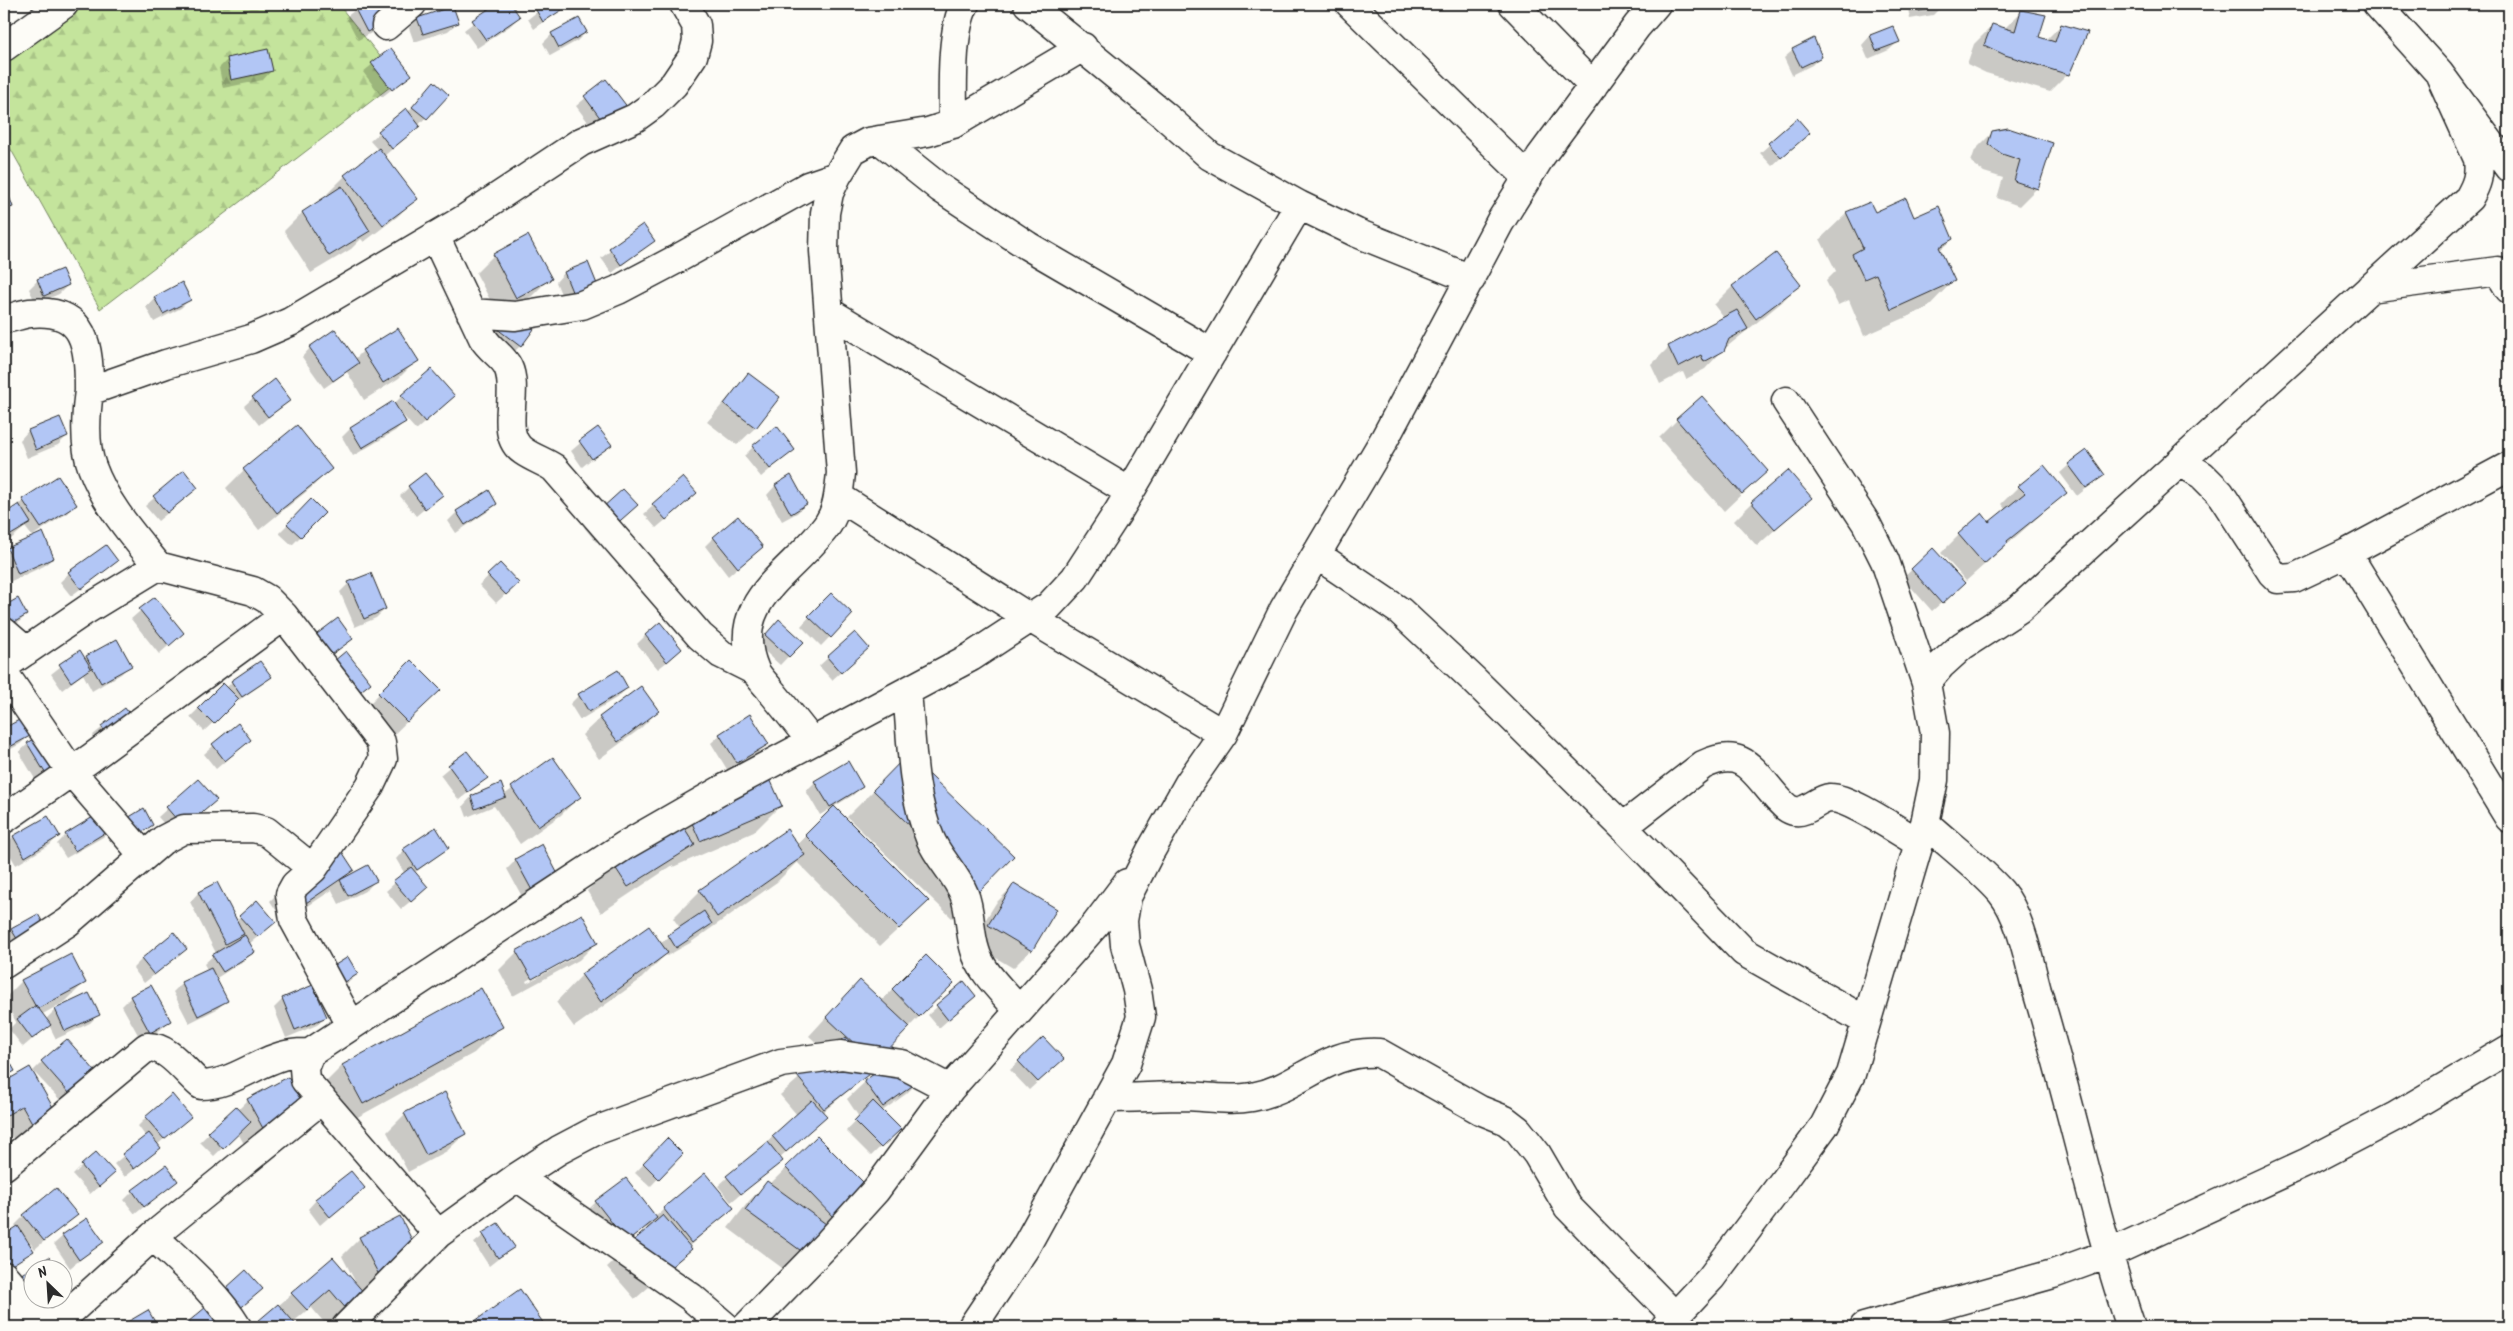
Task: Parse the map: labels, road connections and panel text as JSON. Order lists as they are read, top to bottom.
{
  "north": "top left"
}
